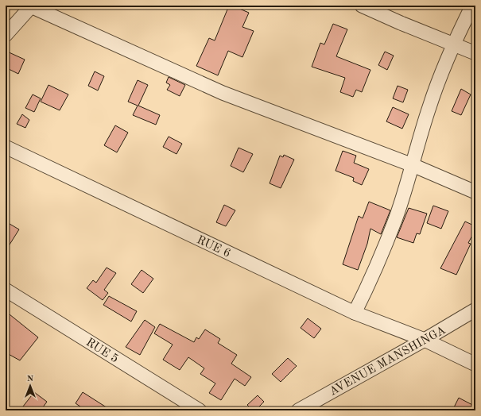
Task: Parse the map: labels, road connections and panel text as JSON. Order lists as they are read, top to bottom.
{
  "streets": {
    "street": ["RUE 6", "RUE 5", "AVENUE MANSHINGA"]
  },
  "crossings": [
    ["RUE 6", "AVENUE MANSHINGA"]
  ],
  "north": "top"
}
